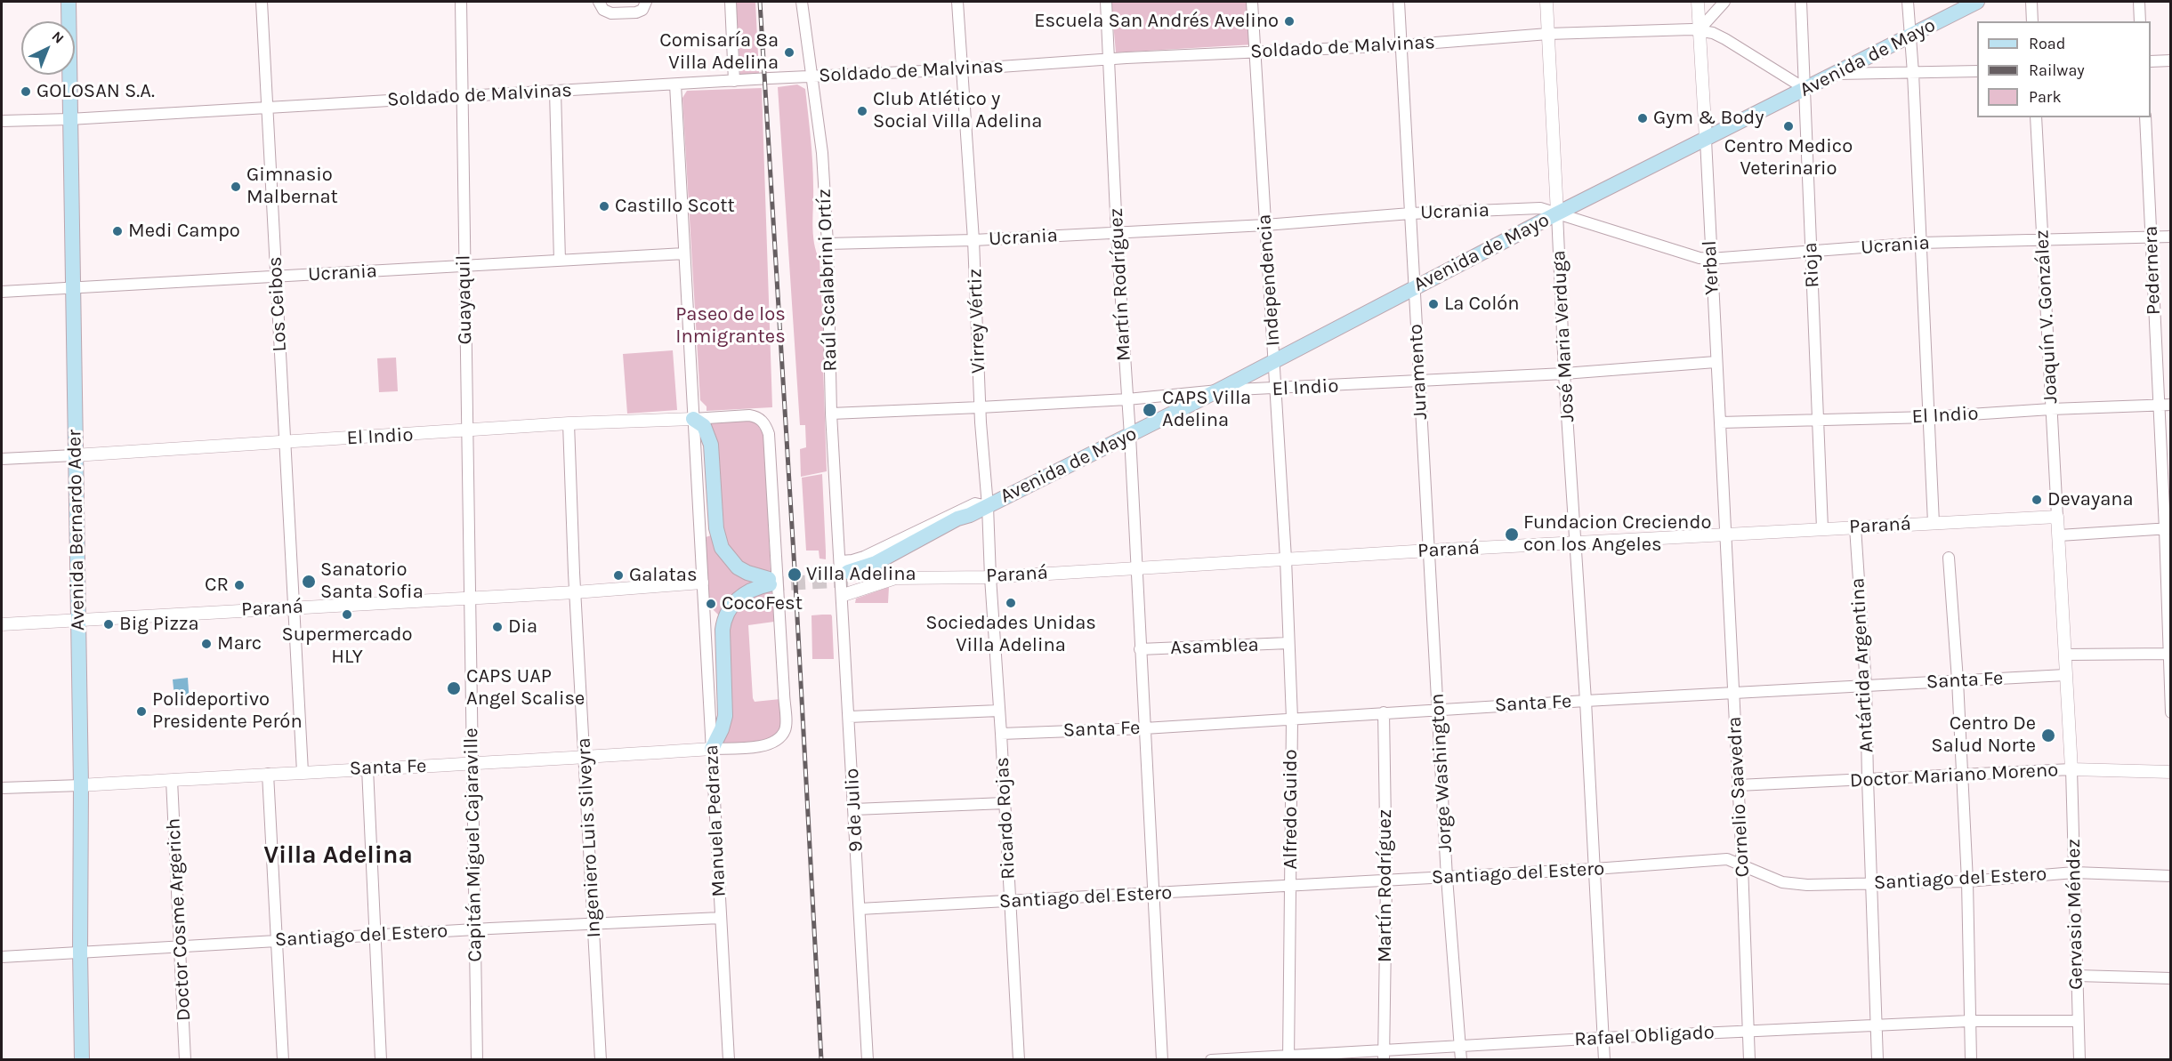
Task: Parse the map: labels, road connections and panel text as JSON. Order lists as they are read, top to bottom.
{
  "streets": {
    "main road": ["Avenida de Mayo", "Avenida Bernardo Ader"],
    "street": [
      "Soldado de Malvinas",
      "Ucrania",
      "Rioja",
      "Yerbal",
      "Pedernera",
      "Raúl Scalabrini Ortíz",
      "Independencia",
      "Martín Rodríguez",
      "Guayaquil",
      "Los Ceibos",
      "Joaquín V. González",
      "Virrey Vértiz",
      "José Maria Verduga",
      "Juramento",
      "El Indio",
      "Paraná",
      "Asamblea",
      "Antártida Argentina",
      "Santa Fe",
      "Jorge Washington",
      "Doctor Mariano Moreno",
      "Cornelio Saavedra",
      "Alfredo Guido",
      "9 de Julio",
      "Ricardo Rojas",
      "Manuela Pedraza",
      "Ingeniero Luis Silveyra",
      "Capitán Miguel Cajaraville",
      "Santiago del Estero",
      "Gervasio Méndez",
      "Doctor Cosme Argerich",
      "Rafael Obligado"
    ]
  },
  "crossings": [
    ["Soldado de Malvinas", "Avenida de Mayo"],
    ["Soldado de Malvinas", "Rioja"],
    ["Soldado de Malvinas", "Yerbal"],
    ["Soldado de Malvinas", "Raúl Scalabrini Ortíz"],
    ["Soldado de Malvinas", "Independencia"],
    ["Soldado de Malvinas", "Martín Rodríguez"],
    ["Soldado de Malvinas", "Guayaquil"],
    ["Soldado de Malvinas", "Los Ceibos"],
    ["Soldado de Malvinas", "Virrey Vértiz"],
    ["Soldado de Malvinas", "José Maria Verduga"],
    ["Soldado de Malvinas", "Juramento"],
    ["Soldado de Malvinas", "Avenida Bernardo Ader"],
    ["Soldado de Malvinas", "Manuela Pedraza"],
    ["Avenida de Mayo", "Ucrania"],
    ["Avenida de Mayo", "Rioja"],
    ["Avenida de Mayo", "Yerbal"],
    ["Avenida de Mayo", "Raúl Scalabrini Ortíz"],
    ["Avenida de Mayo", "Independencia"],
    ["Avenida de Mayo", "Martín Rodríguez"],
    ["Avenida de Mayo", "Virrey Vértiz"],
    ["Avenida de Mayo", "José Maria Verduga"],
    ["Avenida de Mayo", "Juramento"],
    ["Avenida de Mayo", "El Indio"],
    ["Avenida de Mayo", "9 de Julio"],
    ["Ucrania", "Rioja"],
    ["Ucrania", "Yerbal"],
    ["Ucrania", "Pedernera"],
    ["Ucrania", "Raúl Scalabrini Ortíz"],
    ["Ucrania", "Independencia"],
    ["Ucrania", "Martín Rodríguez"],
    ["Ucrania", "Guayaquil"],
    ["Ucrania", "Los Ceibos"],
    ["Ucrania", "Joaquín V. González"],
    ["Ucrania", "Virrey Vértiz"],
    ["Ucrania", "José Maria Verduga"],
    ["Ucrania", "Juramento"],
    ["Ucrania", "Avenida Bernardo Ader"],
    ["Ucrania", "Manuela Pedraza"],
    ["Rioja", "El Indio"],
    ["Rioja", "Paraná"],
    ["Yerbal", "El Indio"],
    ["Yerbal", "Paraná"],
    ["Yerbal", "Cornelio Saavedra"],
    ["Pedernera", "El Indio"],
    ["Raúl Scalabrini Ortíz", "El Indio"],
    ["Raúl Scalabrini Ortíz", "9 de Julio"],
    ["Independencia", "El Indio"],
    ["Independencia", "Paraná"],
    ["Independencia", "Alfredo Guido"],
    ["Martín Rodríguez", "El Indio"],
    ["Martín Rodríguez", "Paraná"],
    ["Martín Rodríguez", "Asamblea"],
    ["Martín Rodríguez", "Santa Fe"],
    ["Martín Rodríguez", "Santiago del Estero"],
    ["Martín Rodríguez", "Rafael Obligado"],
    ["Guayaquil", "El Indio"],
    ["Guayaquil", "Paraná"],
    ["Guayaquil", "Capitán Miguel Cajaraville"],
    ["Los Ceibos", "El Indio"],
    ["Los Ceibos", "Paraná"],
    ["Los Ceibos", "Santa Fe"],
    ["Joaquín V. González", "El Indio"],
    ["Joaquín V. González", "Paraná"],
    ["Virrey Vértiz", "El Indio"],
    ["Virrey Vértiz", "Paraná"],
    ["Virrey Vértiz", "Ricardo Rojas"],
    ["José Maria Verduga", "El Indio"],
    ["José Maria Verduga", "Paraná"],
    ["José Maria Verduga", "Santa Fe"],
    ["José Maria Verduga", "Santiago del Estero"],
    ["José Maria Verduga", "Rafael Obligado"],
    ["Juramento", "El Indio"],
    ["Juramento", "Paraná"],
    ["Juramento", "Jorge Washington"],
    ["El Indio", "Avenida Bernardo Ader"],
    ["El Indio", "Santa Fe"],
    ["El Indio", "Manuela Pedraza"],
    ["El Indio", "Ingeniero Luis Silveyra"],
    ["Paraná", "Avenida Bernardo Ader"],
    ["Paraná", "Antártida Argentina"],
    ["Paraná", "Jorge Washington"],
    ["Paraná", "Cornelio Saavedra"],
    ["Paraná", "Alfredo Guido"],
    ["Paraná", "9 de Julio"],
    ["Paraná", "Ricardo Rojas"],
    ["Paraná", "Manuela Pedraza"],
    ["Paraná", "Ingeniero Luis Silveyra"],
    ["Paraná", "Capitán Miguel Cajaraville"],
    ["Avenida Bernardo Ader", "Santa Fe"],
    ["Avenida Bernardo Ader", "Santiago del Estero"],
    ["Asamblea", "Alfredo Guido"],
    ["Antártida Argentina", "Santa Fe"],
    ["Antártida Argentina", "Doctor Mariano Moreno"],
    ["Antártida Argentina", "Santiago del Estero"],
    ["Antártida Argentina", "Rafael Obligado"],
    ["Santa Fe", "Jorge Washington"],
    ["Santa Fe", "Cornelio Saavedra"],
    ["Santa Fe", "Alfredo Guido"],
    ["Santa Fe", "Ricardo Rojas"],
    ["Santa Fe", "Manuela Pedraza"],
    ["Santa Fe", "Ingeniero Luis Silveyra"],
    ["Santa Fe", "Capitán Miguel Cajaraville"],
    ["Santa Fe", "Doctor Cosme Argerich"],
    ["Jorge Washington", "Santiago del Estero"],
    ["Jorge Washington", "Rafael Obligado"],
    ["Doctor Mariano Moreno", "Cornelio Saavedra"],
    ["Doctor Mariano Moreno", "Gervasio Méndez"],
    ["Cornelio Saavedra", "Santiago del Estero"],
    ["Cornelio Saavedra", "Rafael Obligado"],
    ["Alfredo Guido", "Santiago del Estero"],
    ["Alfredo Guido", "Rafael Obligado"],
    ["9 de Julio", "Santiago del Estero"],
    ["Ricardo Rojas", "Santiago del Estero"],
    ["Manuela Pedraza", "Santiago del Estero"],
    ["Ingeniero Luis Silveyra", "Santiago del Estero"],
    ["Capitán Miguel Cajaraville", "Santiago del Estero"],
    ["Santiago del Estero", "Gervasio Méndez"],
    ["Santiago del Estero", "Doctor Cosme Argerich"],
    ["Gervasio Méndez", "Rafael Obligado"]
  ],
  "districts": ["Villa Adelina"],
  "parks": ["Paseo de los Inmigrantes"],
  "places": [
    "Escuela San Andrés Avelino",
    "Comisaría 8ª Villa Adelina",
    "GOLOSAN S.A.",
    "Club Atlético y Social Villa Adelina",
    "Gym & Body",
    "Centro Medico Veterinario",
    "Gimnasio Malbernat",
    "Castillo Scott",
    "Medi Campo",
    "La Colón",
    "CAPS Villa Adelina",
    "Devayana",
    "Fundacion Creciendo con los Angeles",
    "Villa Adelina",
    "Galatas",
    "Sanatorio Santa Sofia",
    "CR",
    "Sociedades Unidas Villa Adelina",
    "CocoFest",
    "Supermercado HLY",
    "Big Pizza",
    "Dia",
    "Marc",
    "CAPS UAP Angel Scalise",
    "Polideportivo Presidente Perón",
    "Centro De Salud Norte"
  ],
  "legend": ["Road", "Railway", "Park"],
  "north": "top right"
}
